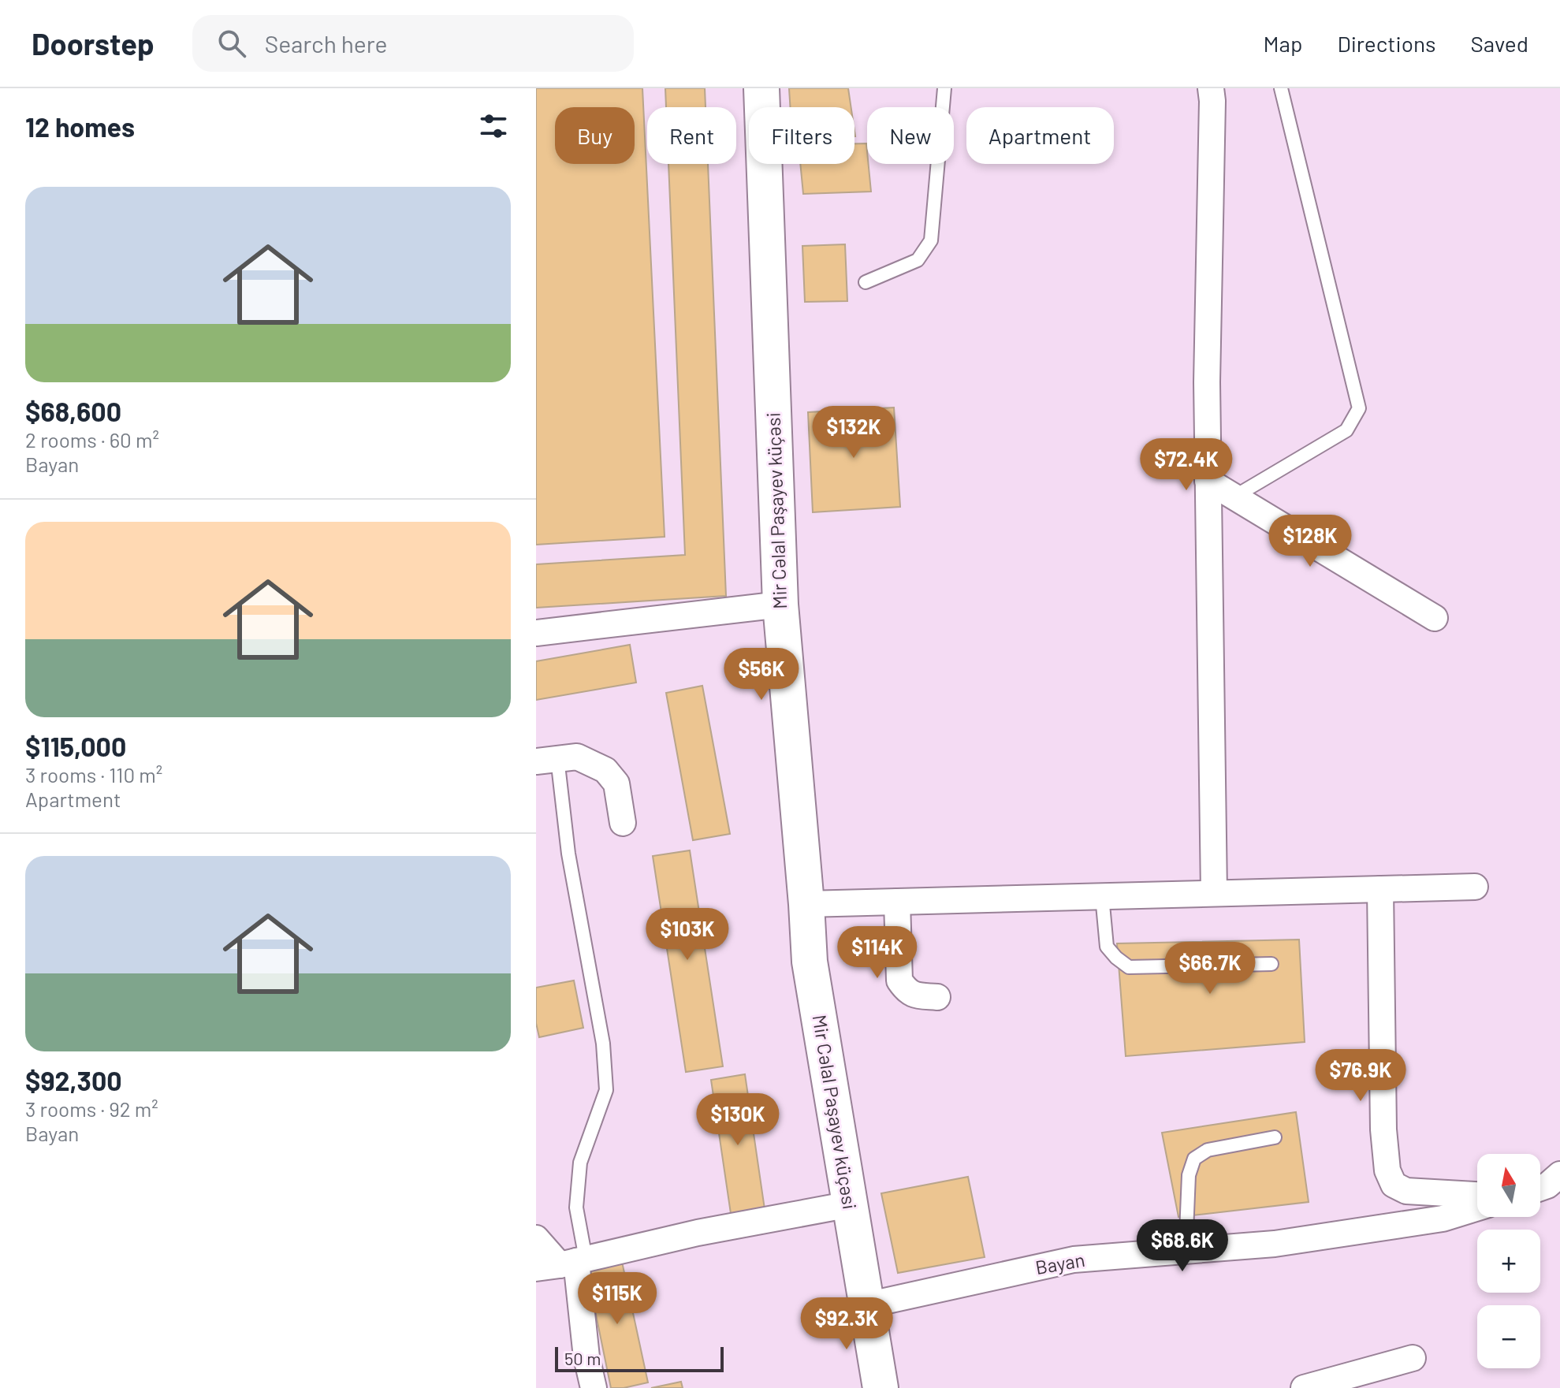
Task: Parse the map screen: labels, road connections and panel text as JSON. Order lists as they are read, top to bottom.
{
  "streets": {
    "street": ["Mir Cəlal Paşayev küçəsi", "Bayan"]
  },
  "crossings": [
    ["Mir Cəlal Paşayev küçəsi", "Bayan"]
  ],
  "scale_bar": "50 m",
  "north": "top",
  "page": {
    "header": "Doorstep",
    "search": "Search here",
    "nav": ["Map", "Directions", "Saved"],
    "heading": "12 homes",
    "chip": [
      "Buy",
      "Rent",
      "Filters",
      "New",
      "Apartment"
    ],
    "list": [
      {
        "name": "$68,600",
        "note": "2 rooms · 60 m² · Bayan"
      },
      {
        "name": "$115,000",
        "note": "3 rooms · 110 m² · Apartment"
      },
      {
        "name": "$92,300",
        "note": "3 rooms · 92 m² · Bayan"
      }
    ],
    "price": [
      "$132K",
      "$72.4K",
      "$128K",
      "$56K",
      "$103K",
      "$114K",
      "$66.7K",
      "$76.9K",
      "$130K",
      "$68.6K",
      "$115K",
      "$92.3K"
    ],
    "map_buttons": ["+", "−"],
    "scale": "50 m"
  }
}
